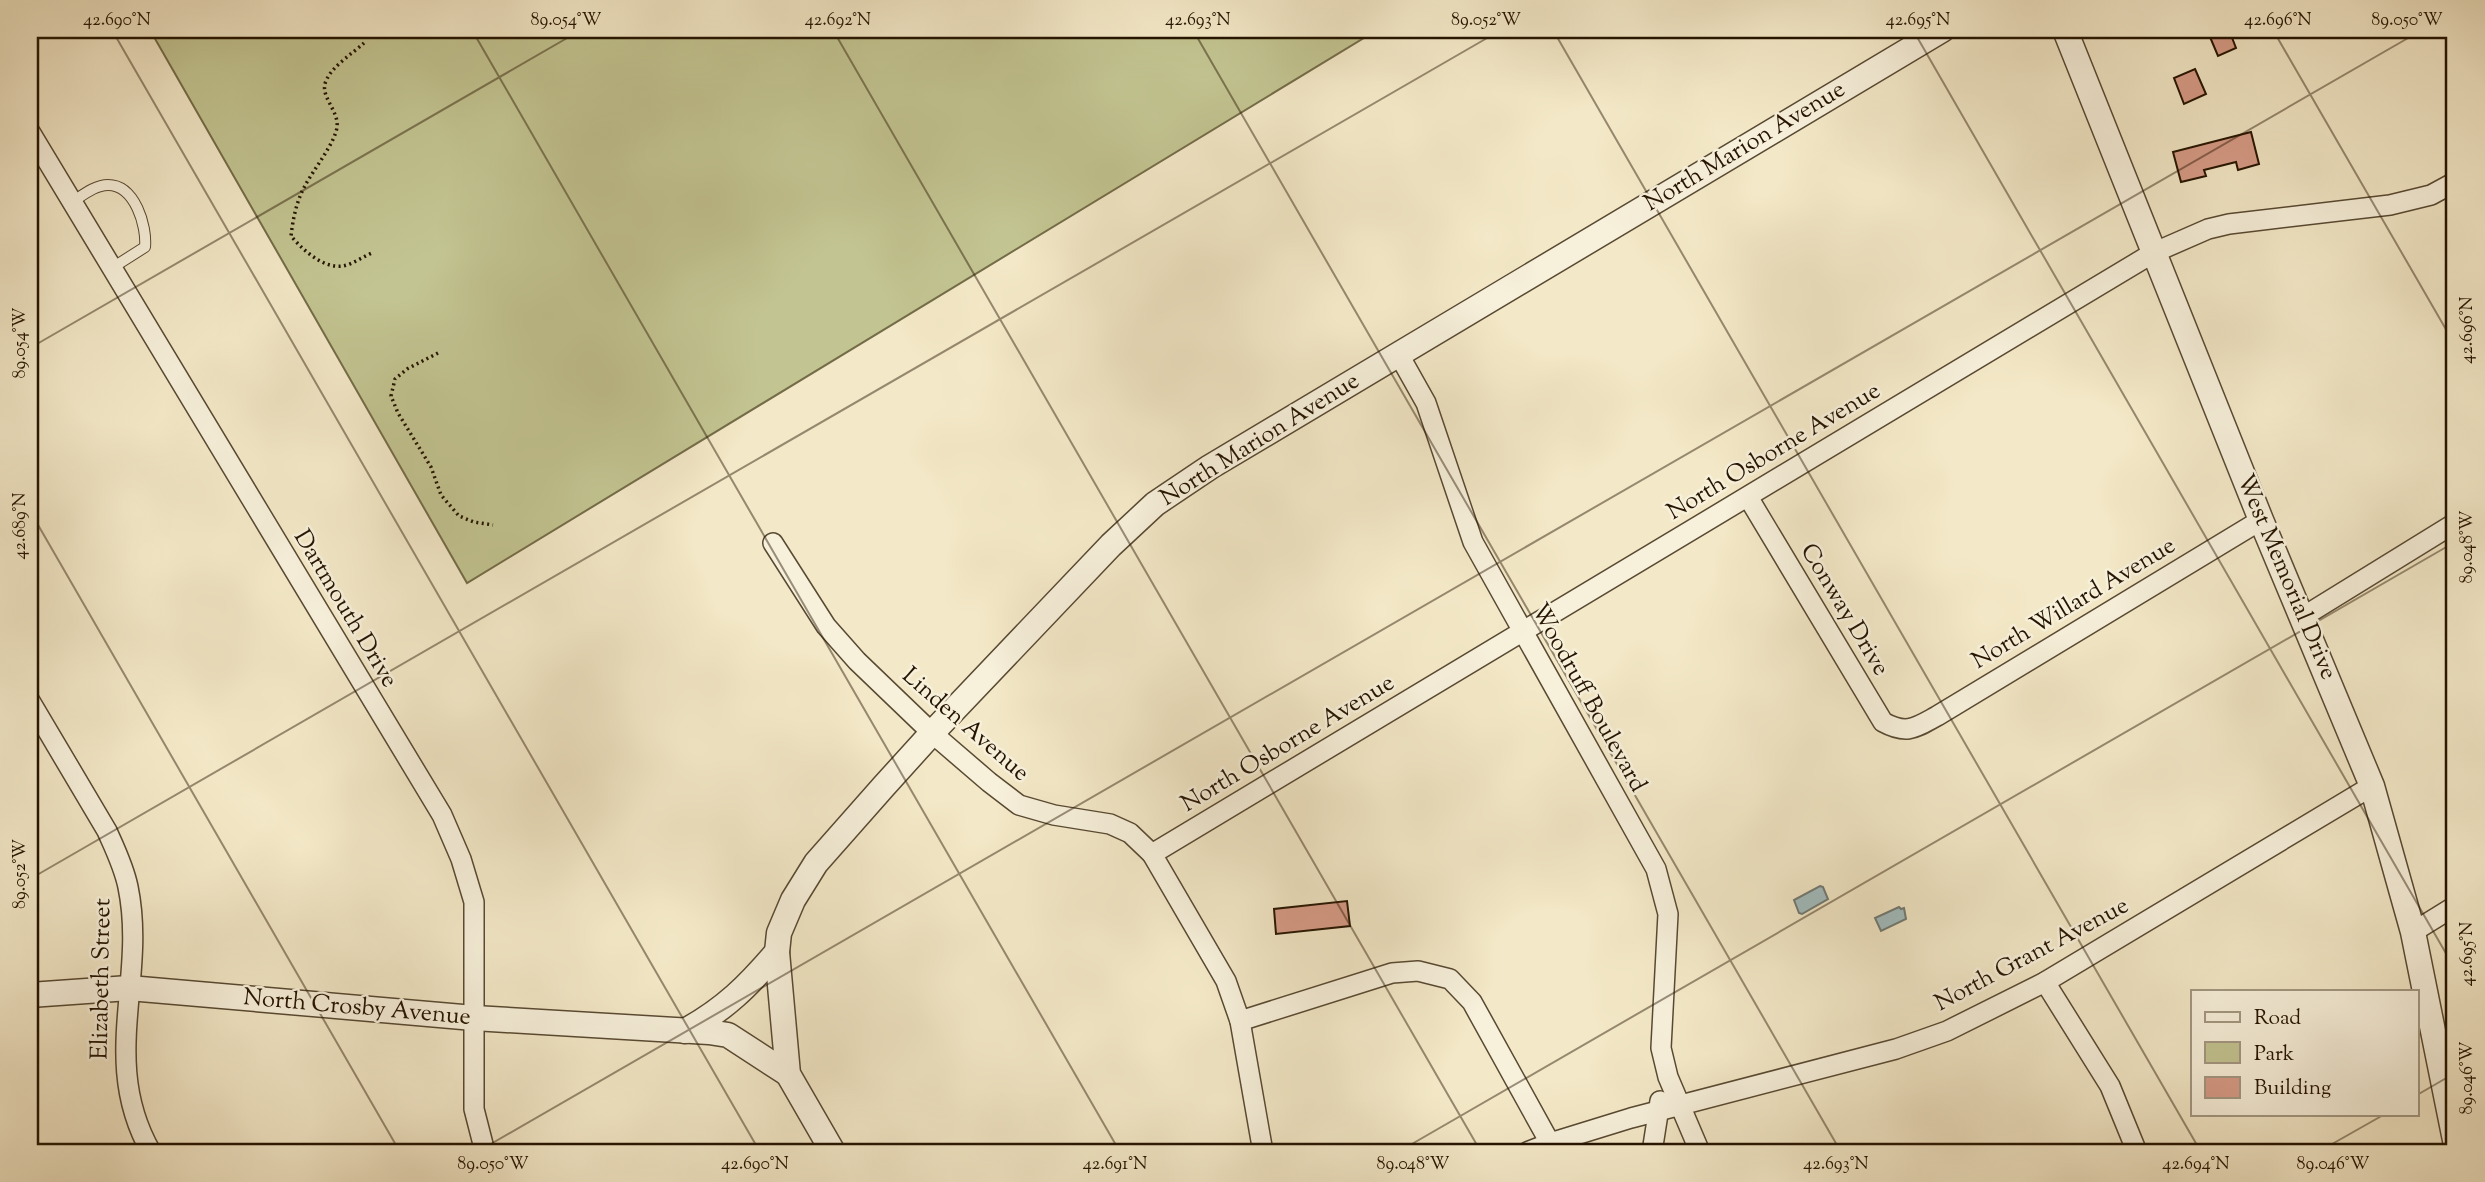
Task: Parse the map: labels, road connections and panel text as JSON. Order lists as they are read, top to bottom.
{
  "streets": {
    "street": [
      "North Marion Avenue",
      "North Osborne Avenue",
      "West Memorial Drive",
      "North Willard Avenue",
      "Dartmouth Drive",
      "Conway Drive",
      "Woodruff Boulevard",
      "Linden Avenue",
      "North Grant Avenue",
      "Elizabeth Street",
      "North Crosby Avenue"
    ]
  },
  "crossings": [
    ["North Marion Avenue", "Woodruff Boulevard"],
    ["North Marion Avenue", "Linden Avenue"],
    ["North Marion Avenue", "North Crosby Avenue"],
    ["North Osborne Avenue", "West Memorial Drive"],
    ["North Osborne Avenue", "Conway Drive"],
    ["North Osborne Avenue", "Woodruff Boulevard"],
    ["North Osborne Avenue", "Linden Avenue"],
    ["West Memorial Drive", "North Willard Avenue"],
    ["West Memorial Drive", "North Grant Avenue"],
    ["North Willard Avenue", "Conway Drive"],
    ["Dartmouth Drive", "North Crosby Avenue"],
    ["Woodruff Boulevard", "North Grant Avenue"],
    ["Elizabeth Street", "North Crosby Avenue"]
  ],
  "legend": ["Road", "Park", "Building"],
  "coordinates": [
    "42.690°N",
    "89.054°W",
    "42.692°N",
    "42.693°N",
    "89.052°W",
    "42.695°N",
    "42.696°N",
    "89.050°W",
    "42.689°N",
    "89.048°W",
    "89.046°W",
    "42.691°N",
    "42.694°N"
  ]
}
